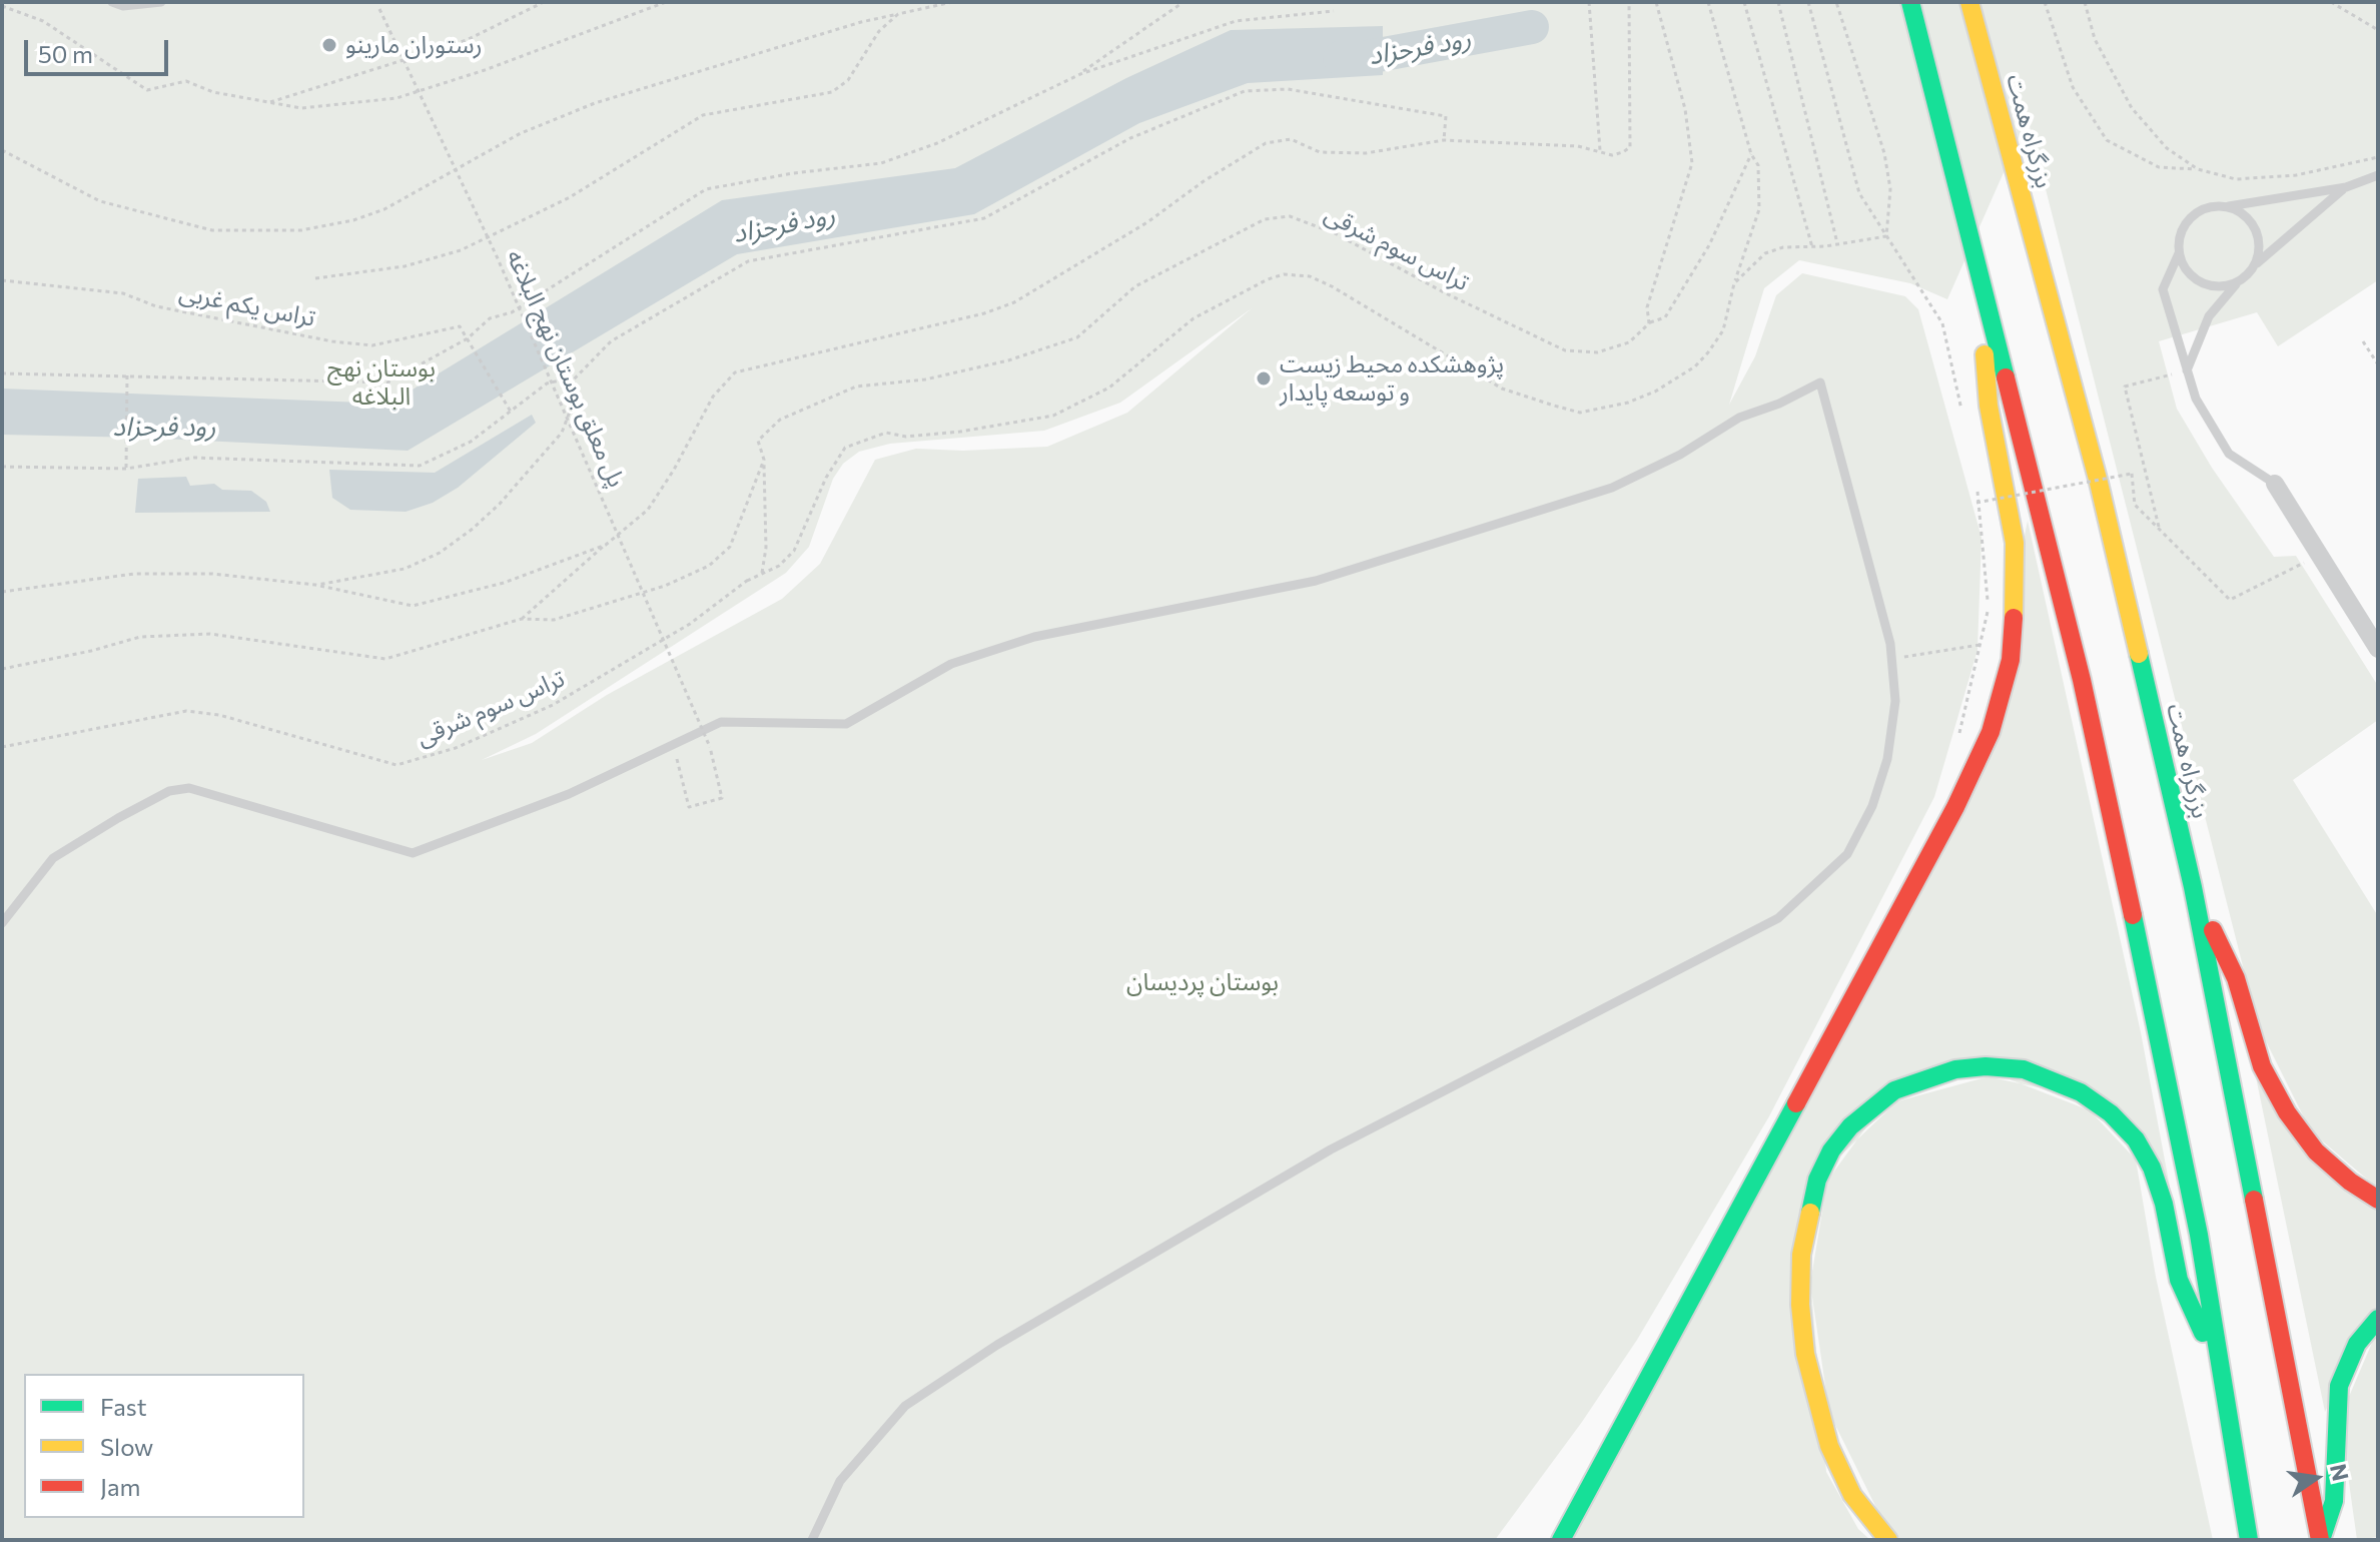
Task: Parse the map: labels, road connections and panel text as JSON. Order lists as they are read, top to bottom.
{
  "streets": {
    "highway": ["بزرگراه همت"],
    "path": ["تراس سوم شرقی", "تراس یکم غربی", "پل معلق بوستان نهج البلاغه"]
  },
  "water": ["رود فرحزاد"],
  "parks": ["بوستان نهج البلاغه", "بوستان پردیسان"],
  "places": ["رستوران مارینو", "پژوهشکده محیط زیست و توسعه پایدار"],
  "legend": ["Fast", "Slow", "Jam"],
  "scale_bar": "50 m",
  "north": "right"
}
